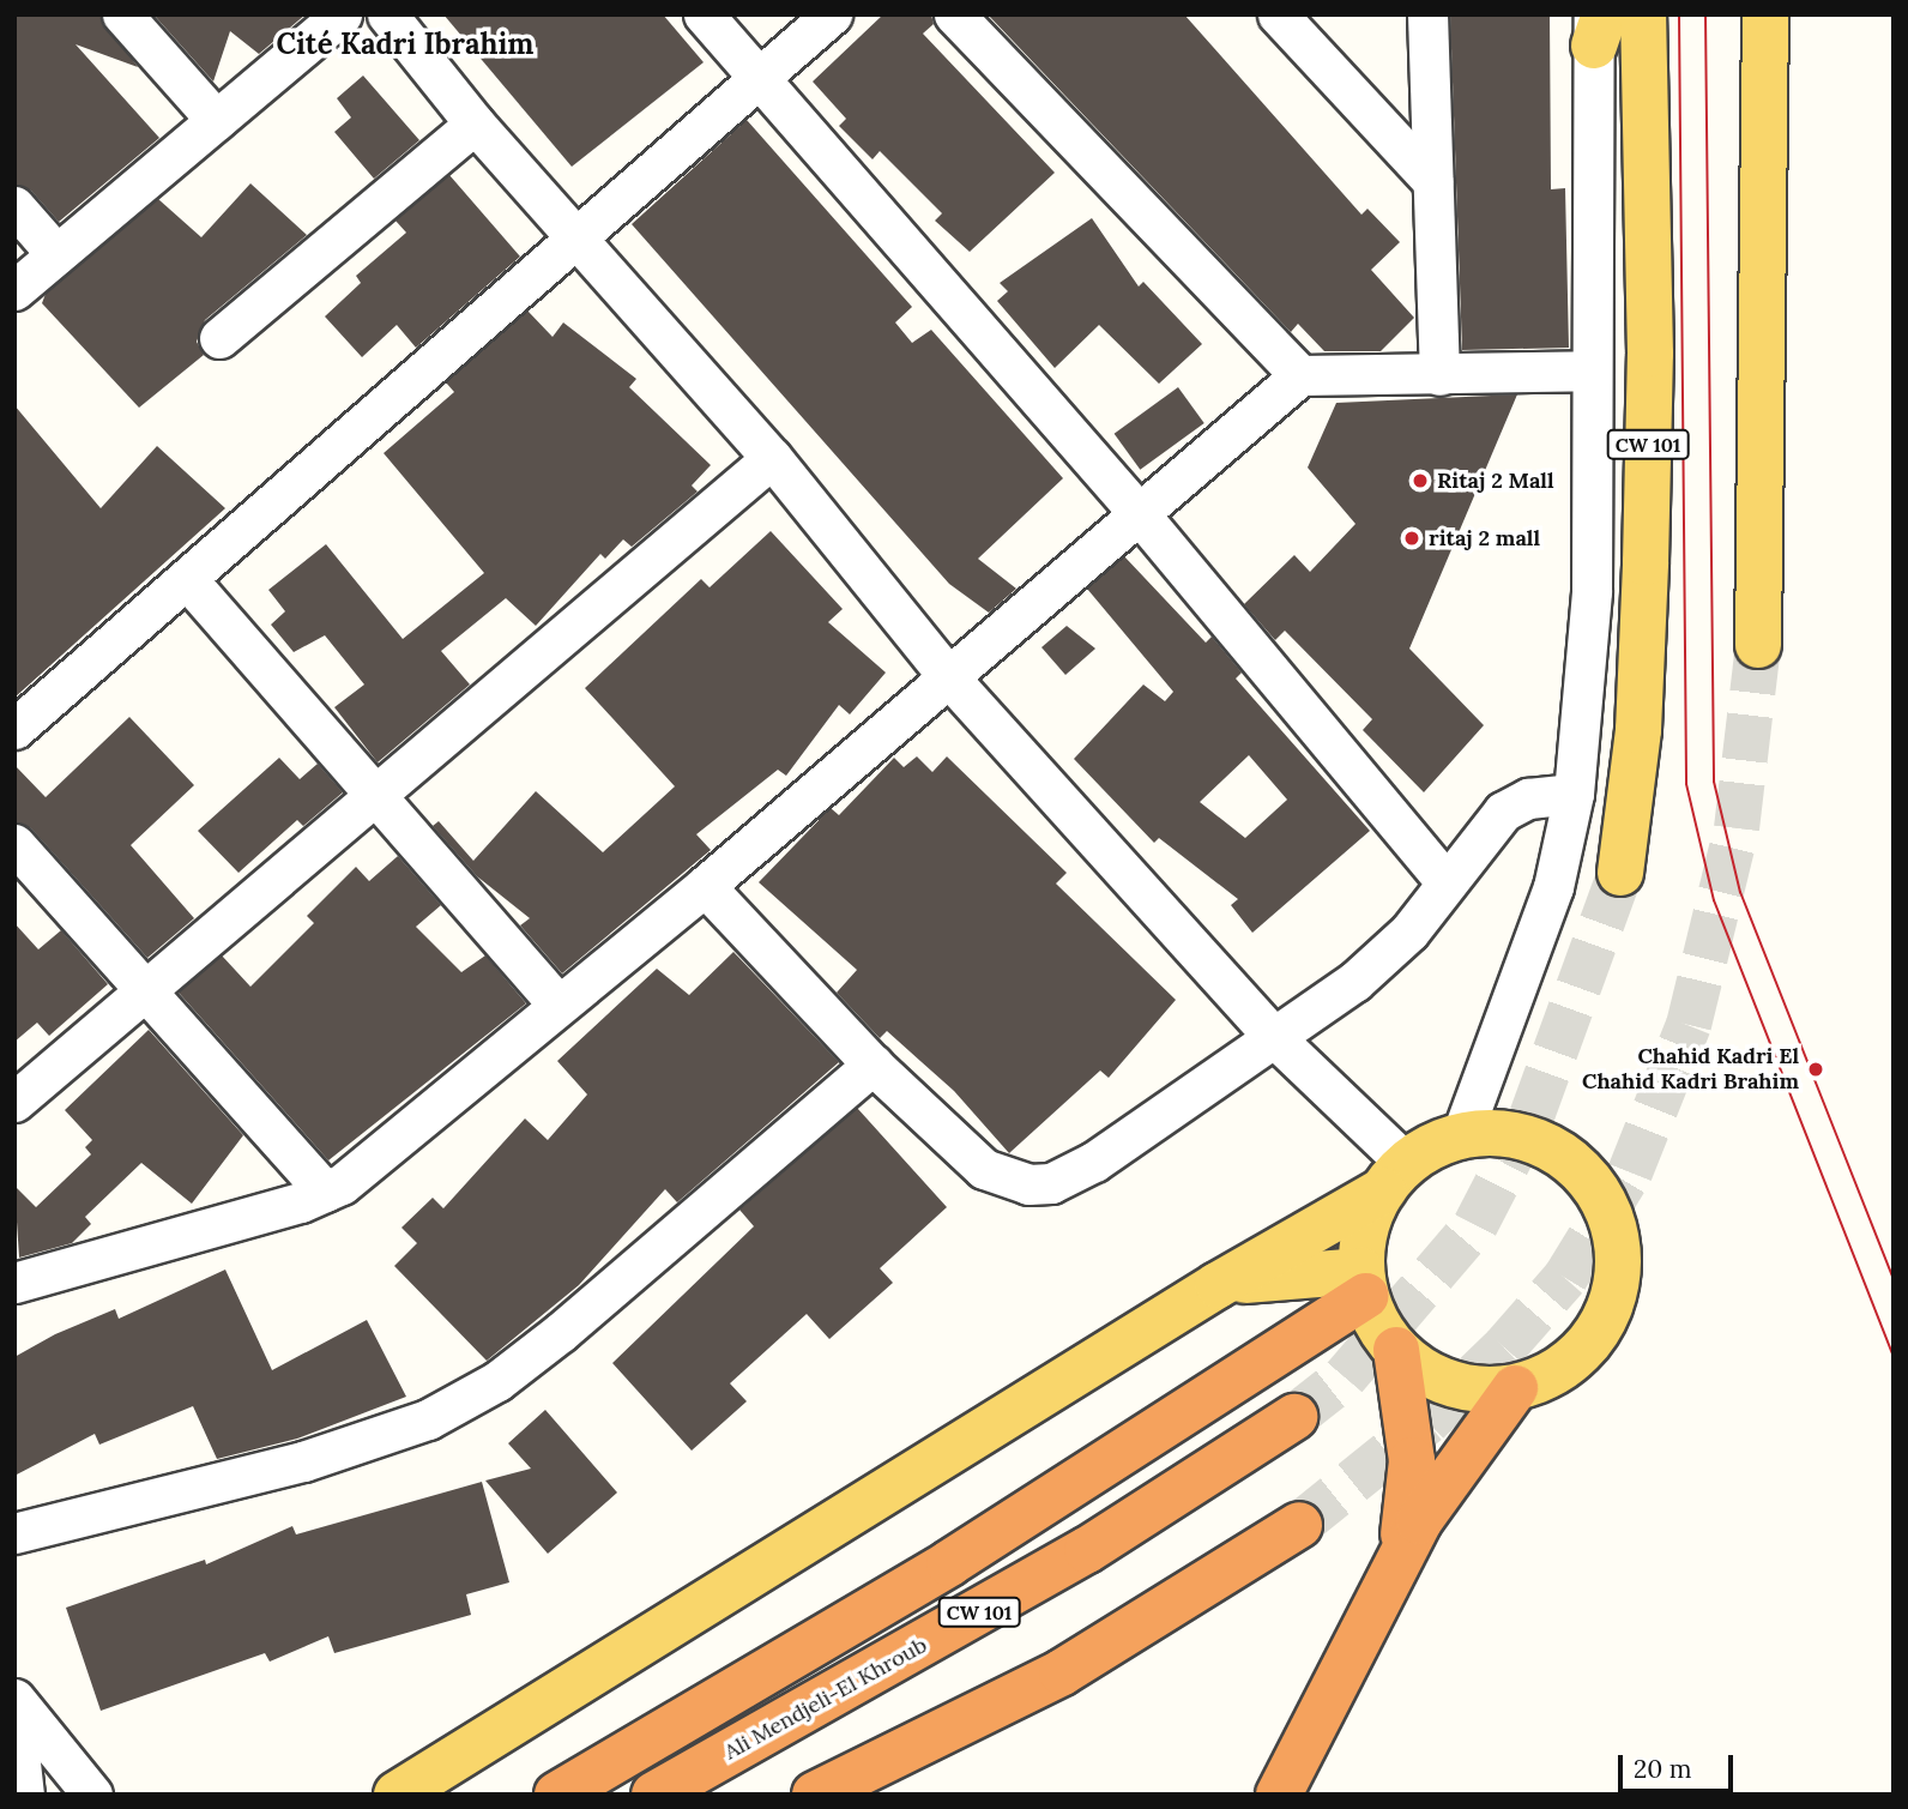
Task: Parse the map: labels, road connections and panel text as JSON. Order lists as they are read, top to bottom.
{
  "streets": {
    "highway": ["CW 101", "Ali Mendjeli-El Khroub"]
  },
  "districts": ["Cité Kadri Ibrahim"],
  "places": ["Ritaj 2 Mall", "ritaj 2 mall", "Chahid Kadri El Chahid Kadri Brahim"],
  "scale_bar": "20 m"
}
